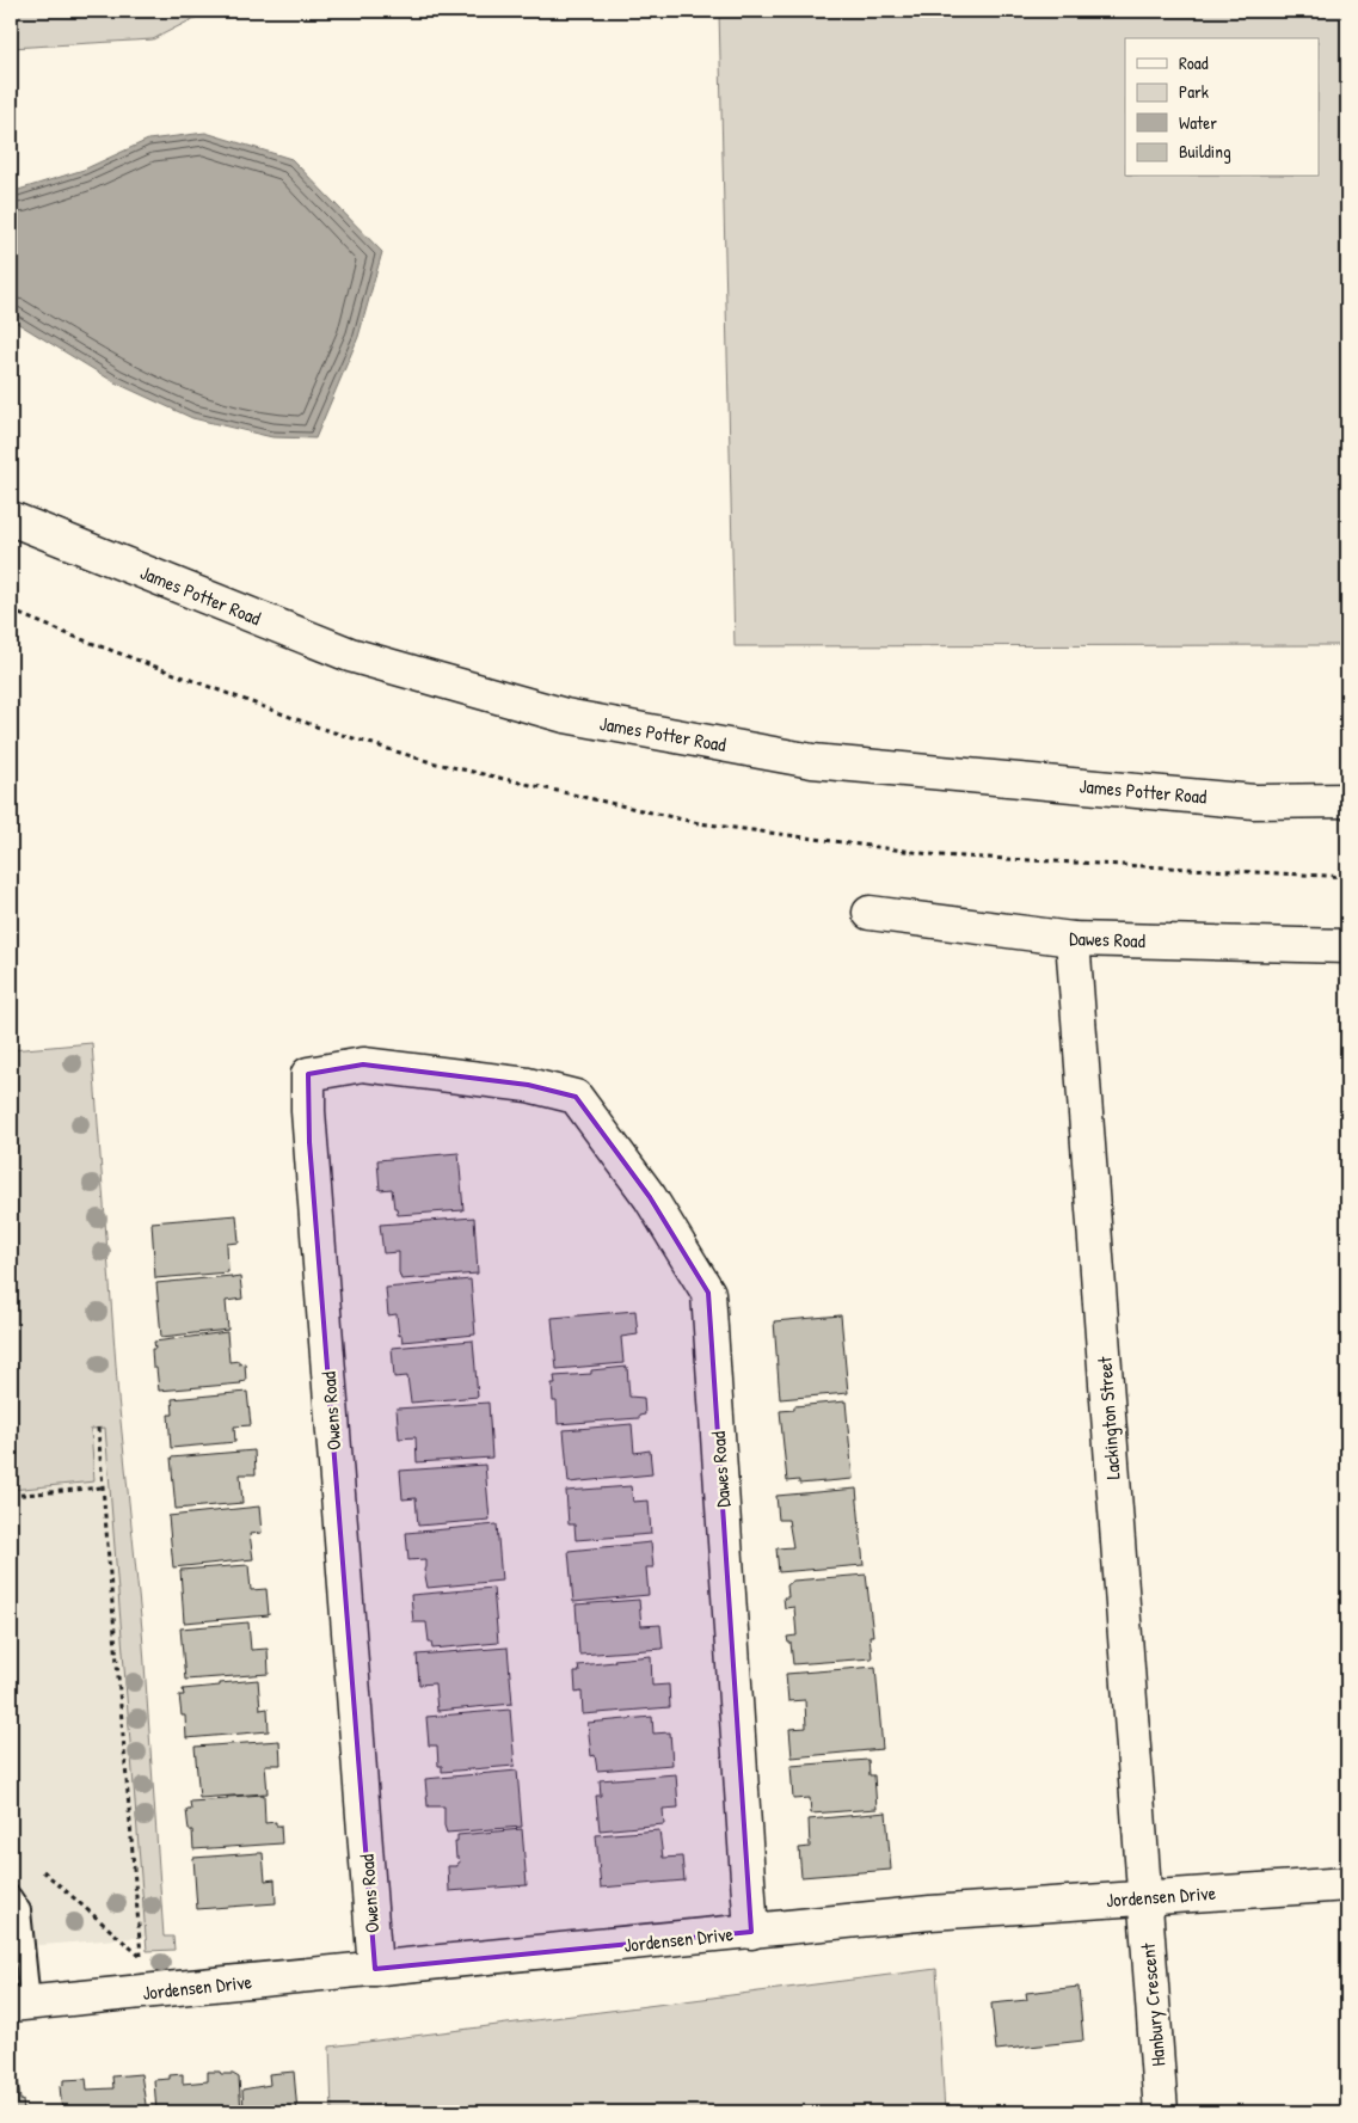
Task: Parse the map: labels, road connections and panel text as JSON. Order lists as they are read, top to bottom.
{
  "streets": {
    "street": [
      "James Potter Road",
      "Dawes Road",
      "Owens Road",
      "Lackington Street",
      "Jordensen Drive",
      "Hanbury Crescent"
    ]
  },
  "crossings": [
    ["Dawes Road", "Owens Road"],
    ["Dawes Road", "Lackington Street"],
    ["Dawes Road", "Jordensen Drive"],
    ["Owens Road", "Jordensen Drive"],
    ["Lackington Street", "Jordensen Drive"],
    ["Lackington Street", "Hanbury Crescent"],
    ["Jordensen Drive", "Hanbury Crescent"]
  ],
  "legend": [
    "Road",
    "Park",
    "Water",
    "Building"
  ]
}
